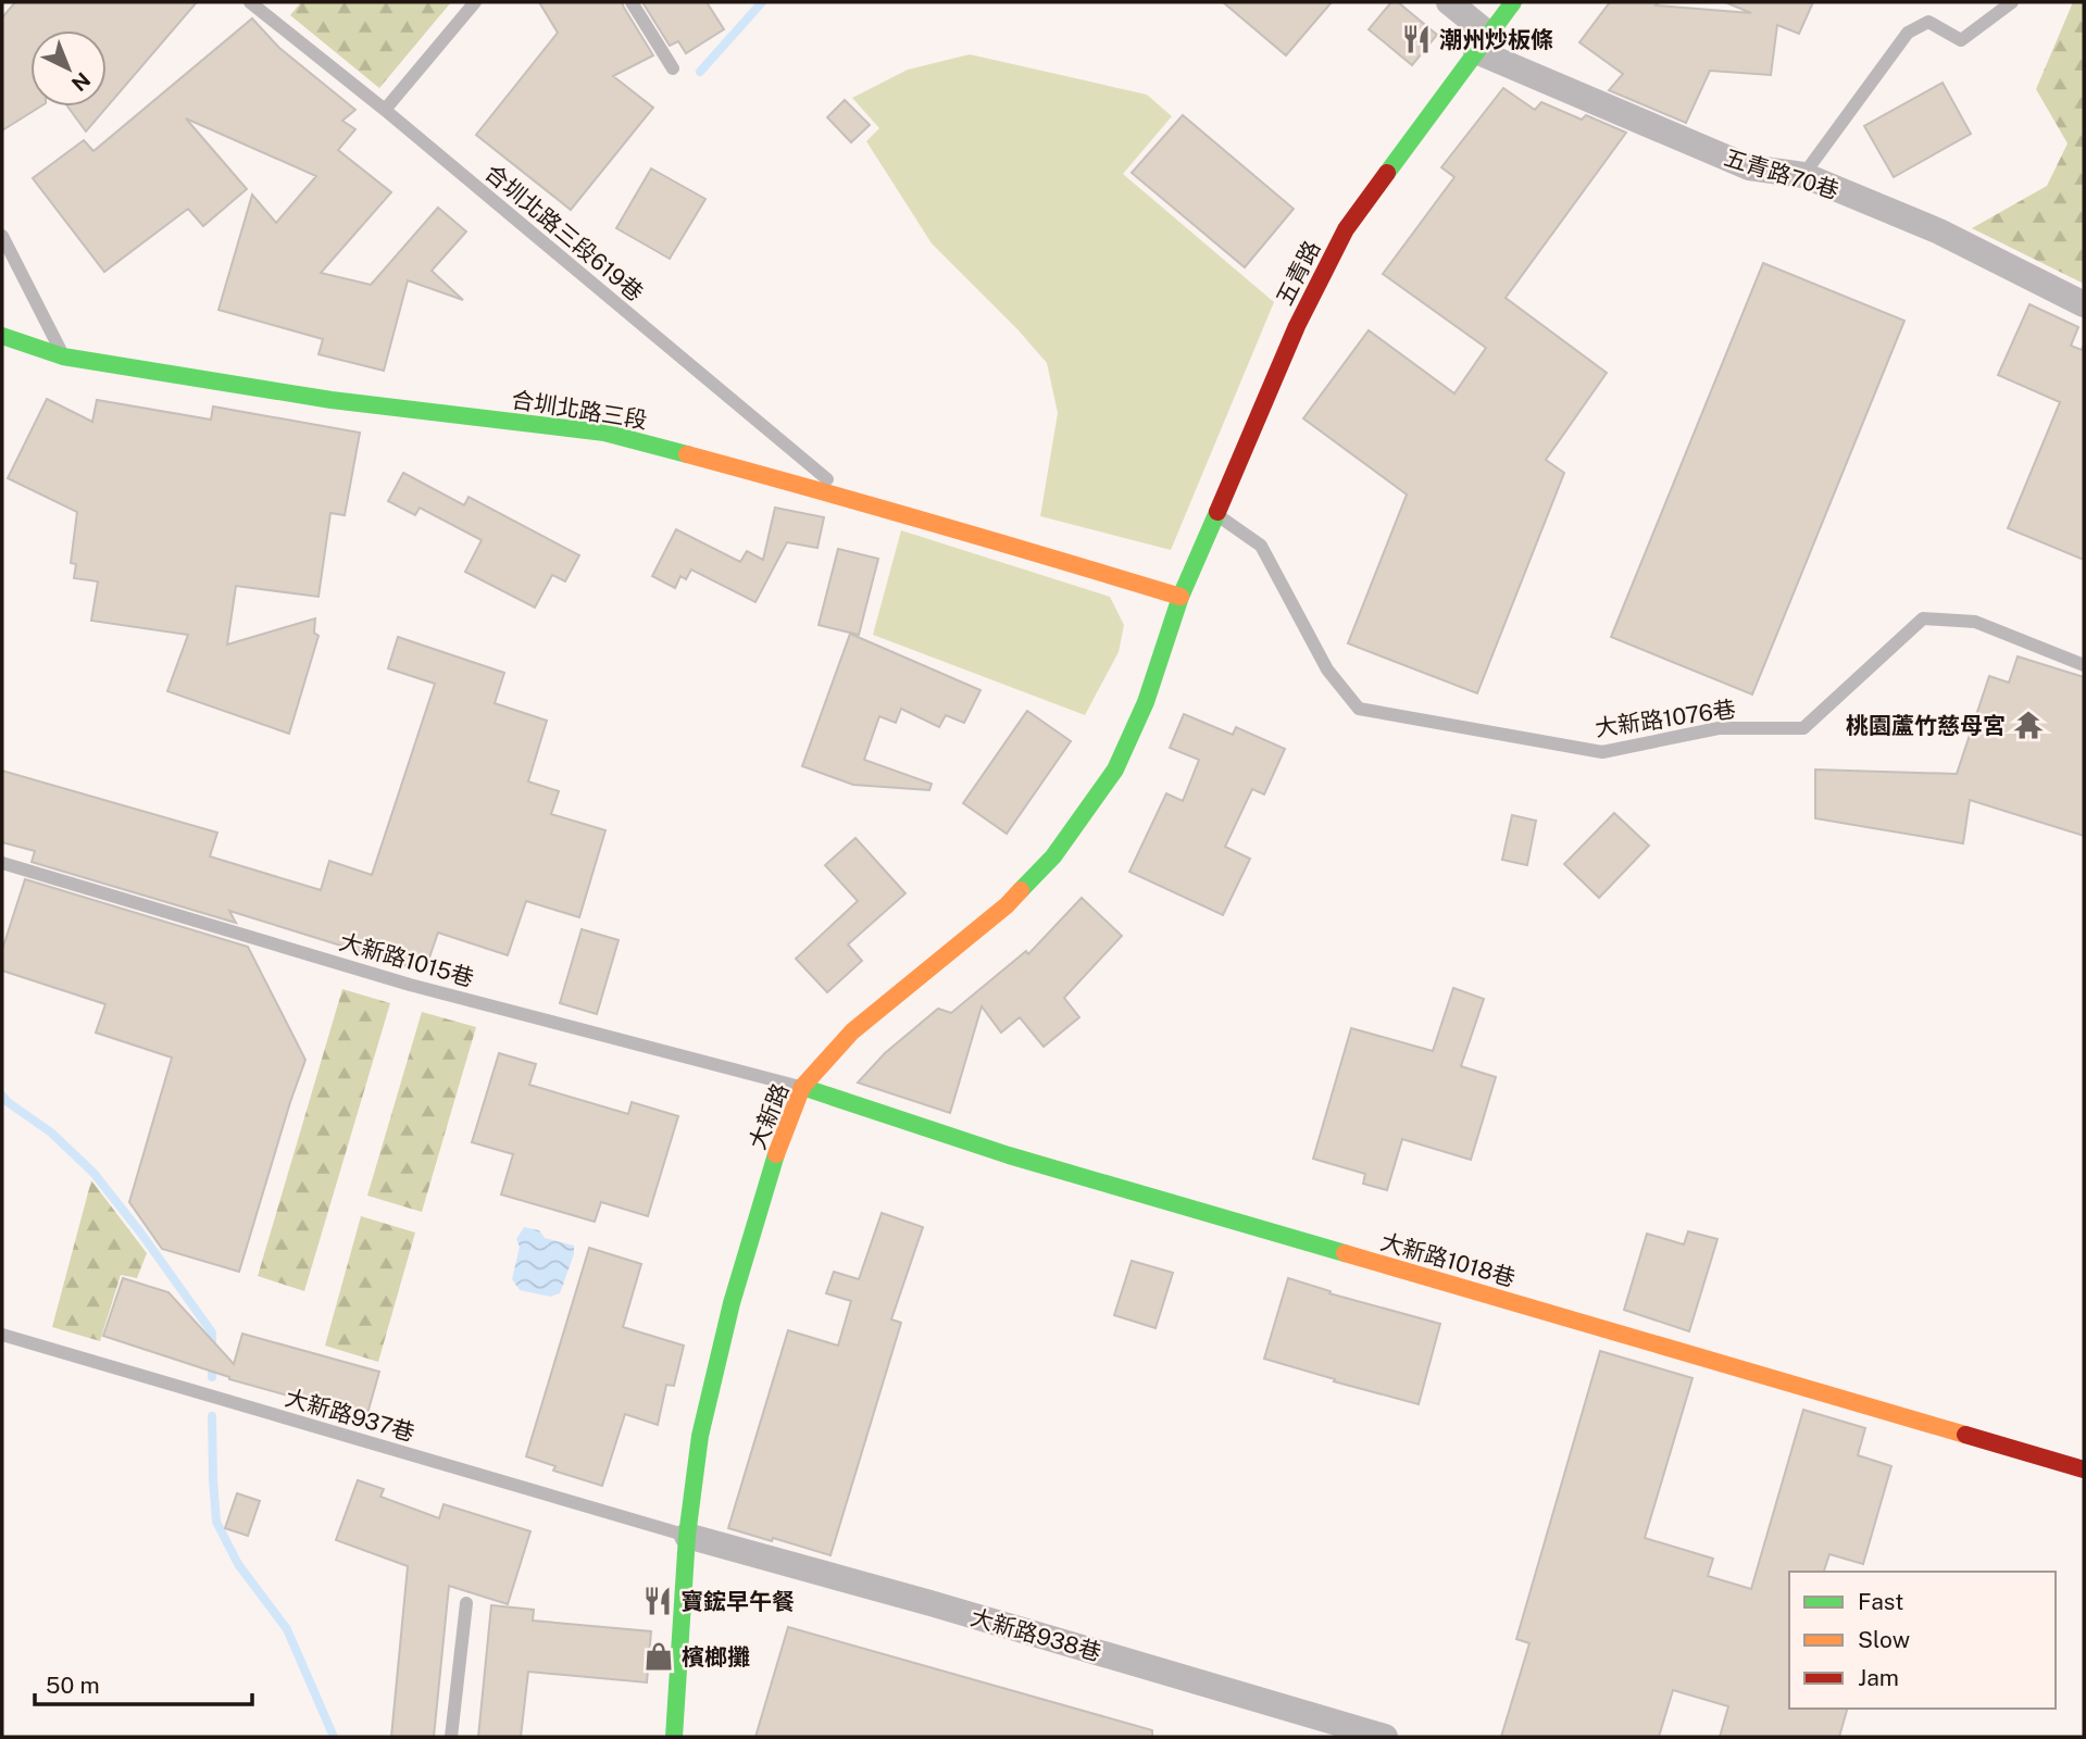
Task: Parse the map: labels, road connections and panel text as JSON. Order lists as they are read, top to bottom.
{
  "streets": {
    "street": [
      "五青路70巷",
      "五青路",
      "合圳北路三段",
      "大新路",
      "大新路1018巷",
      "大新路938巷"
    ],
    "lane": [
      "合圳北路三段619巷",
      "大新路1076巷",
      "大新路1015巷",
      "大新路937巷"
    ]
  },
  "crossings": [
    ["五青路70巷", "五青路"],
    ["合圳北路三段619巷", "合圳北路三段"],
    ["五青路", "合圳北路三段"],
    ["五青路", "大新路1076巷"],
    ["五青路", "大新路"],
    ["合圳北路三段", "大新路"],
    ["大新路1015巷", "大新路"],
    ["大新路1015巷", "大新路1018巷"],
    ["大新路", "大新路1018巷"],
    ["大新路", "大新路937巷"],
    ["大新路", "大新路938巷"],
    ["大新路937巷", "大新路938巷"]
  ],
  "places": {
    "restaurant": ["潮州炒板條", "寶鋐早午餐"],
    "temple": ["桃園蘆竹慈母宮"],
    "shop": ["檳榔攤"]
  },
  "legend": ["Fast", "Slow", "Jam"],
  "scale_bar": "50 m",
  "north": "bottom right"
}
